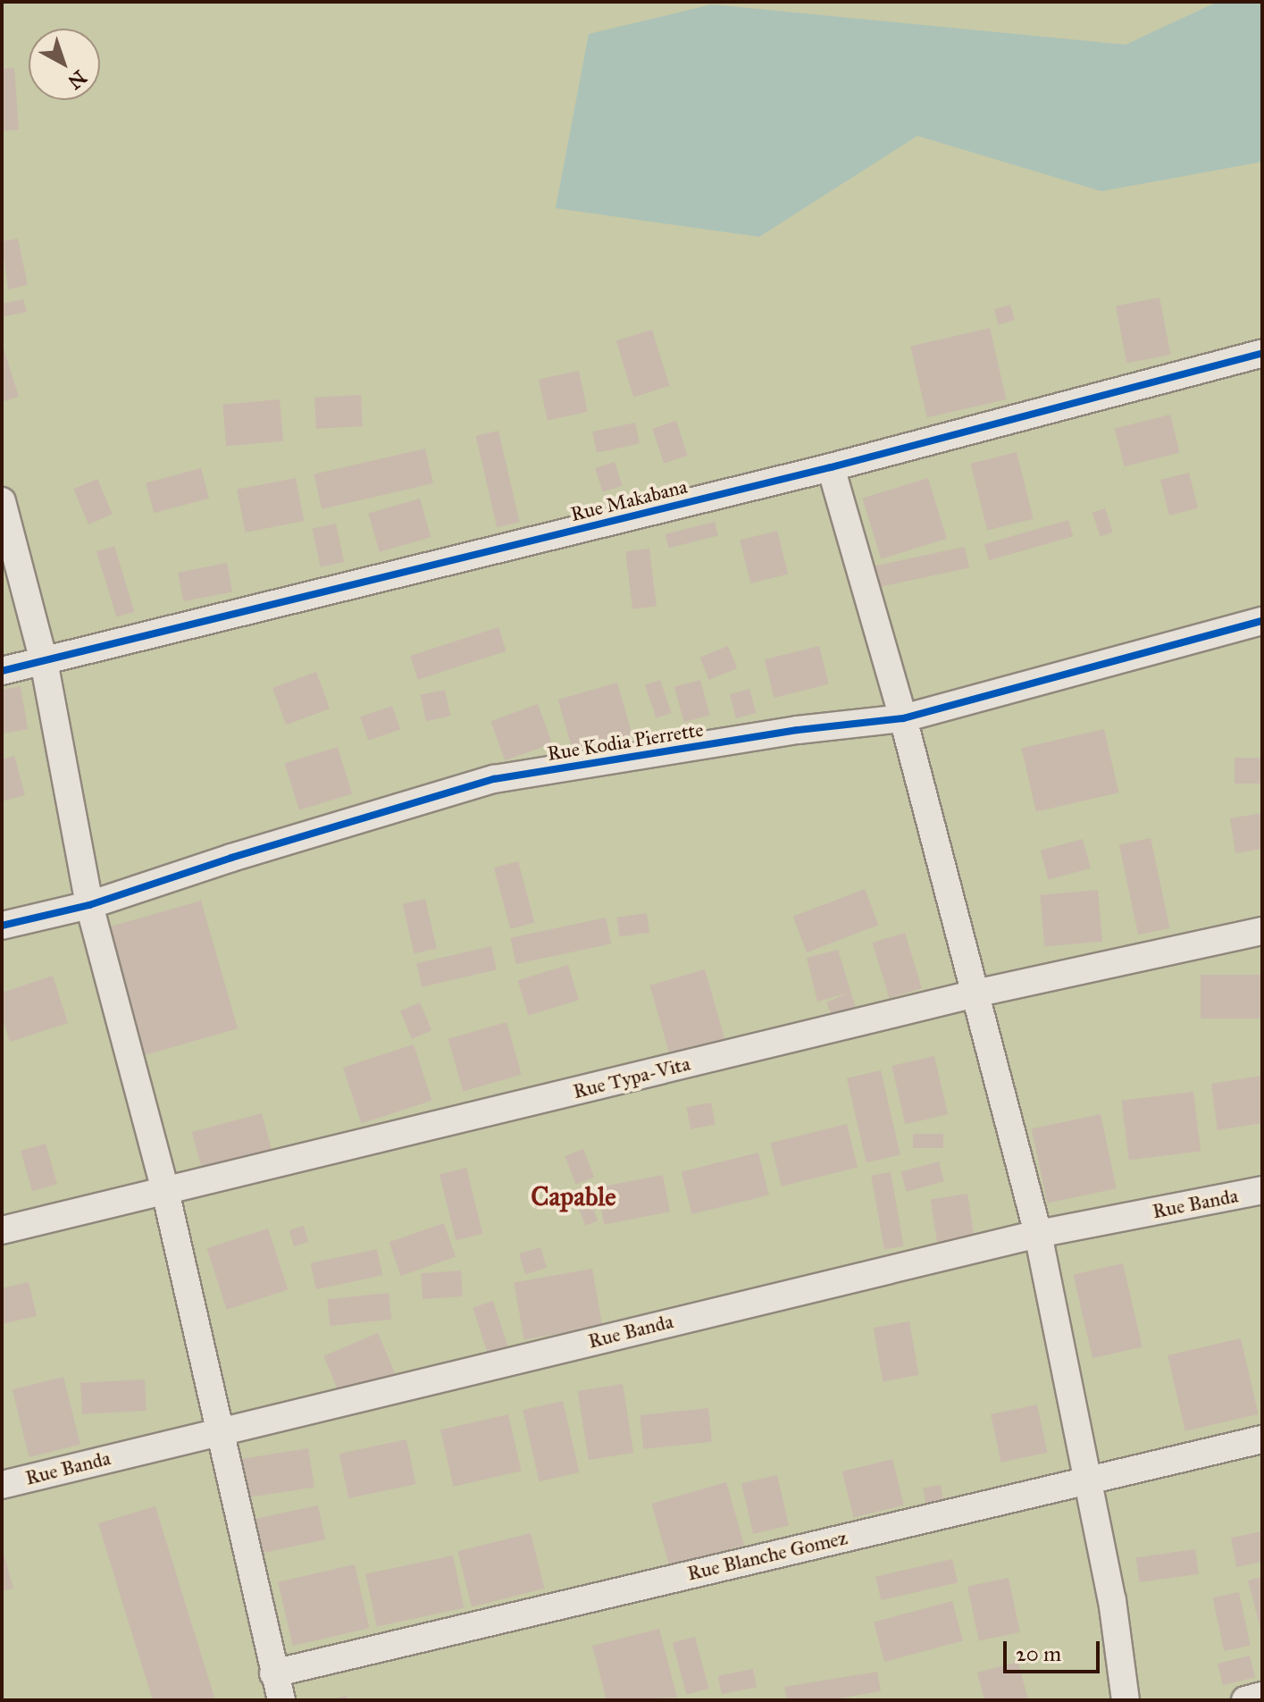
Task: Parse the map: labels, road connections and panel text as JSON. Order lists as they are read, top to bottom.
{
  "streets": {
    "street": [
      "Rue Makabana",
      "Rue Kodia Pierrette",
      "Rue Typa-Vita",
      "Rue Banda",
      "Rue Blanche Gomez"
    ]
  },
  "districts": ["Capable"],
  "scale_bar": "20 m",
  "north": "bottom right"
}
